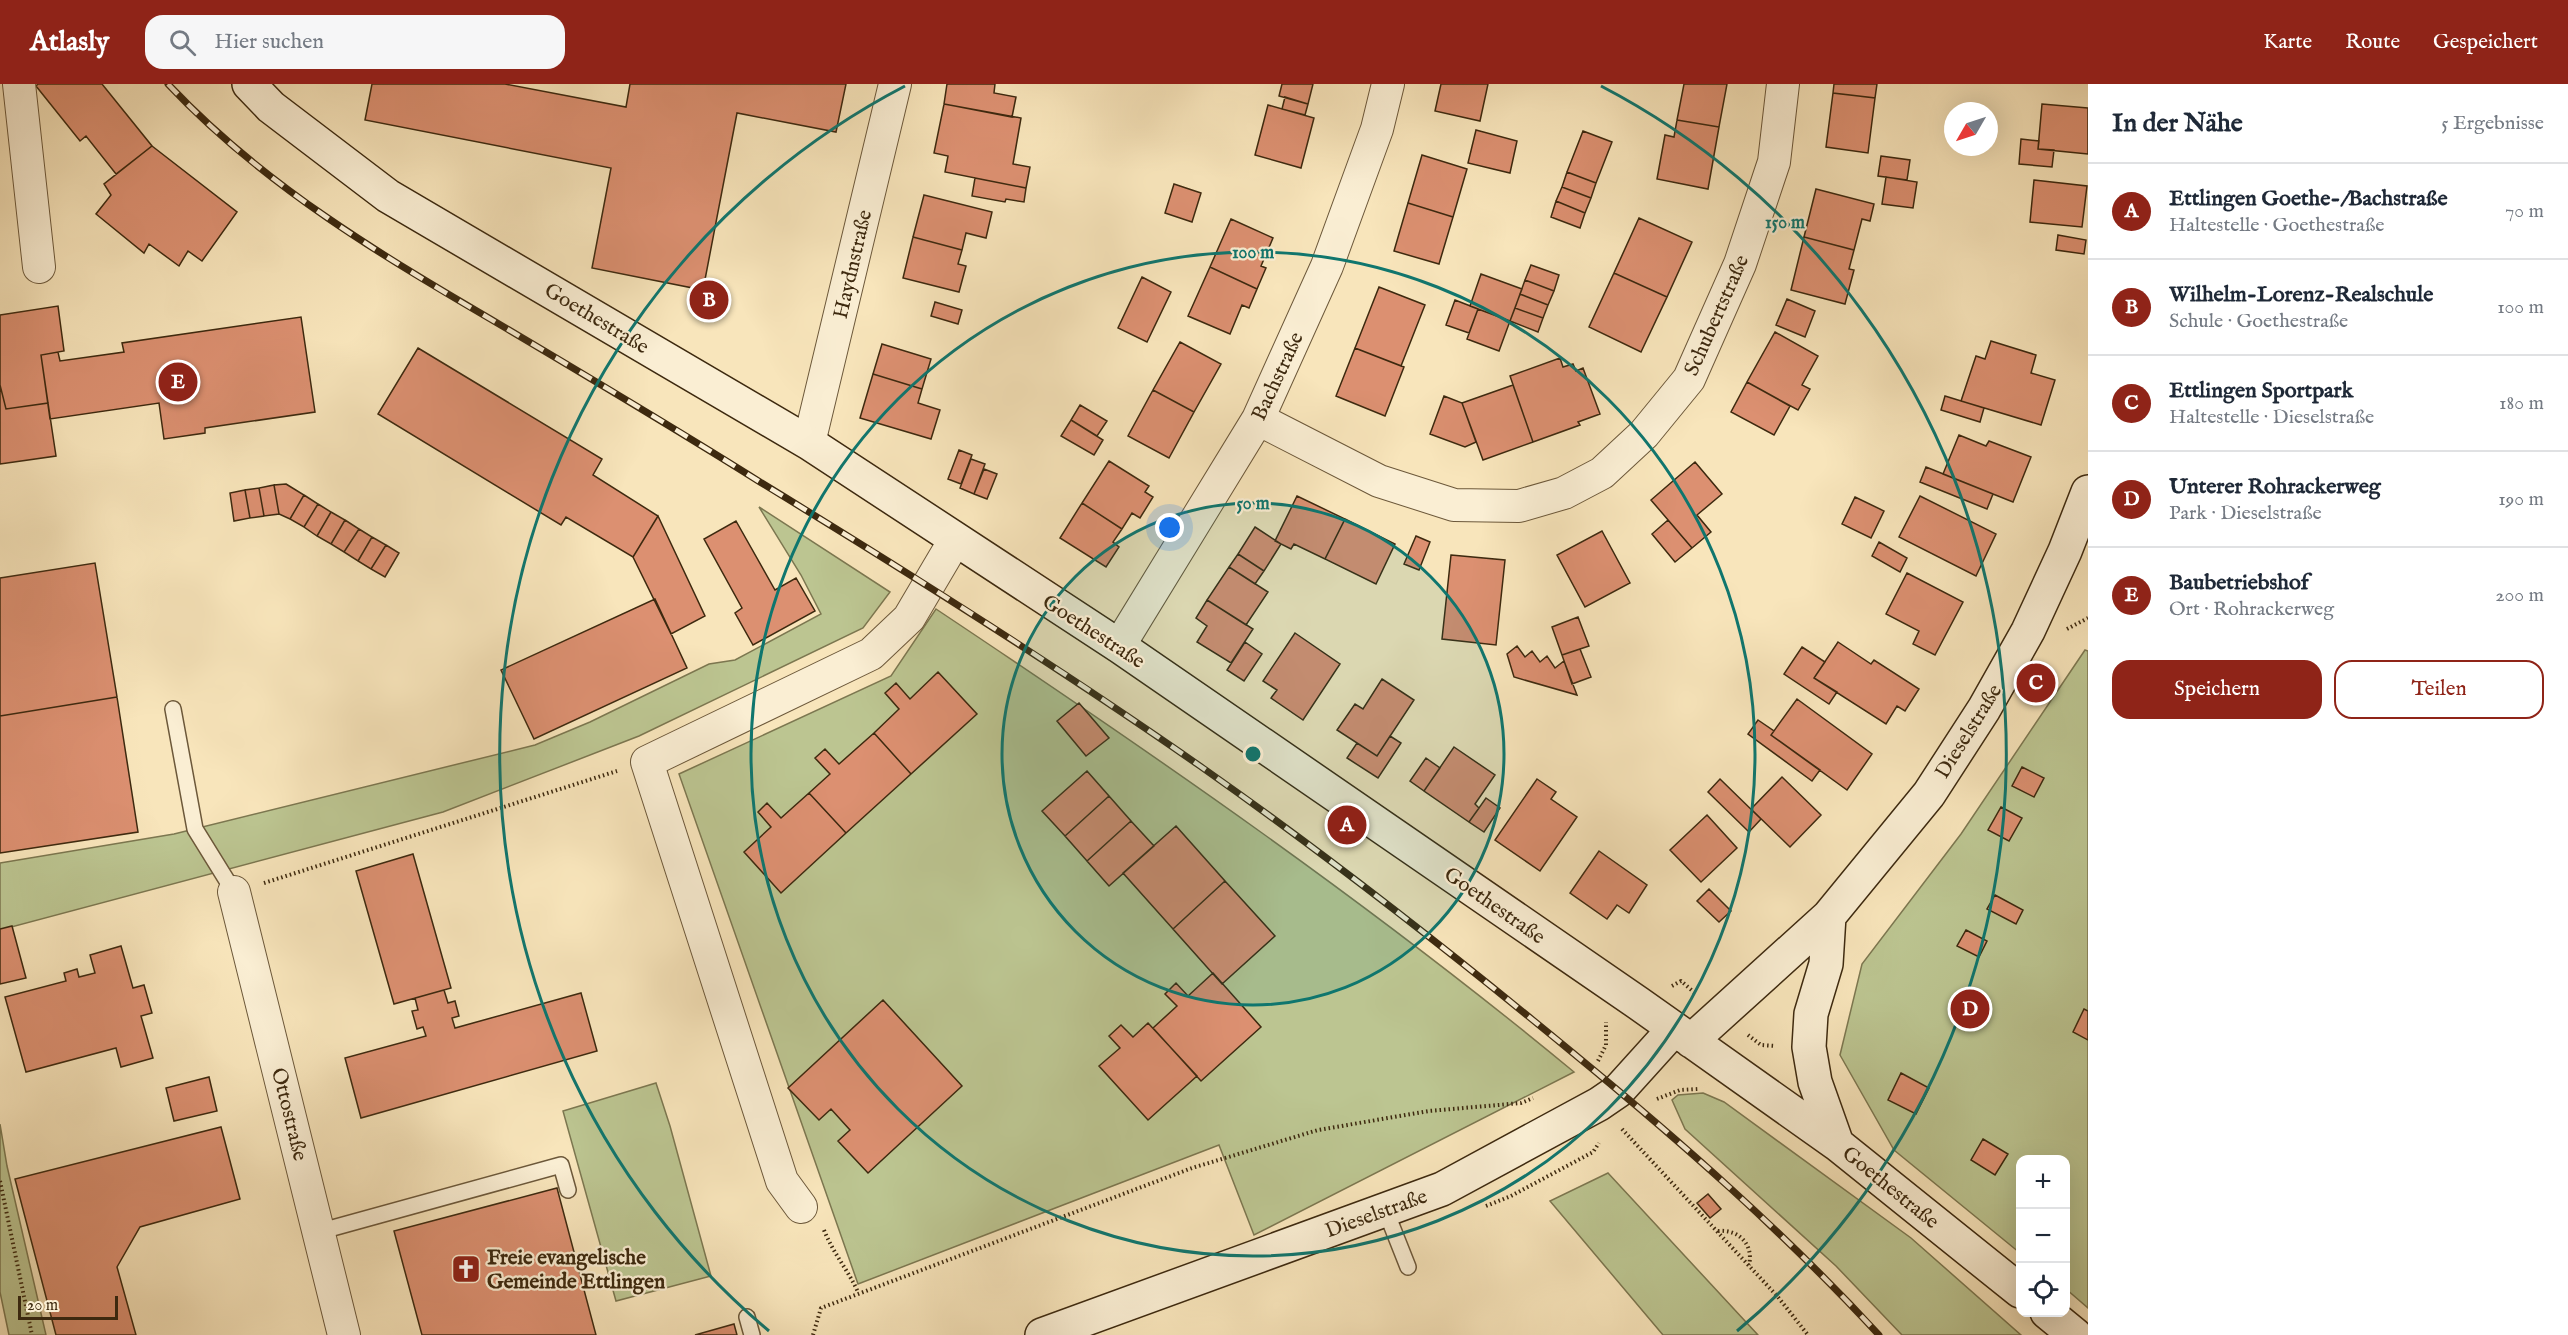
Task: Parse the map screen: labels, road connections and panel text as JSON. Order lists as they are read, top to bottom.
{
  "streets": {
    "street": [
      "Haydnstraße",
      "Schubertstraße",
      "Goethestraße",
      "Bachstraße",
      "Dieselstraße",
      "Ottostraße"
    ]
  },
  "crossings": [
    ["Haydnstraße", "Goethestraße"],
    ["Schubertstraße", "Bachstraße"],
    ["Goethestraße", "Bachstraße"],
    ["Goethestraße", "Dieselstraße"]
  ],
  "places": {
    "church": ["Freie evangelische Gemeinde Ettlingen"]
  },
  "scale_bar": "20 m",
  "north": "bottom left",
  "page": {
    "header": "Atlasly",
    "search": "Hier suchen",
    "nav": ["Karte", "Route", "Gespeichert"],
    "heading": ["In der Nähe", "5 Ergebnisse"],
    "list": [
      {
        "mark": "A",
        "name": "Ettlingen Goethe-/Bachstraße",
        "note": "Haltestelle · Goethestraße",
        "value": "70 m"
      },
      {
        "mark": "B",
        "name": "Wilhelm-Lorenz-Realschule",
        "note": "Schule · Goethestraße",
        "value": "100 m"
      },
      {
        "mark": "C",
        "name": "Ettlingen Sportpark",
        "note": "Haltestelle · Dieselstraße",
        "value": "180 m"
      },
      {
        "mark": "D",
        "name": "Unterer Rohrackerweg",
        "note": "Park · Dieselstraße",
        "value": "190 m"
      },
      {
        "mark": "E",
        "name": "Baubetriebshof",
        "note": "Ort · Rohrackerweg",
        "value": "200 m"
      }
    ],
    "pins": [
      "B",
      "E",
      "C",
      "A",
      "D"
    ],
    "buttons": ["Speichern", "Teilen"],
    "map_buttons": ["+", "−"],
    "scale": "20 m"
  },
  "rings": ["150 m", "100 m", "50 m"]
}
